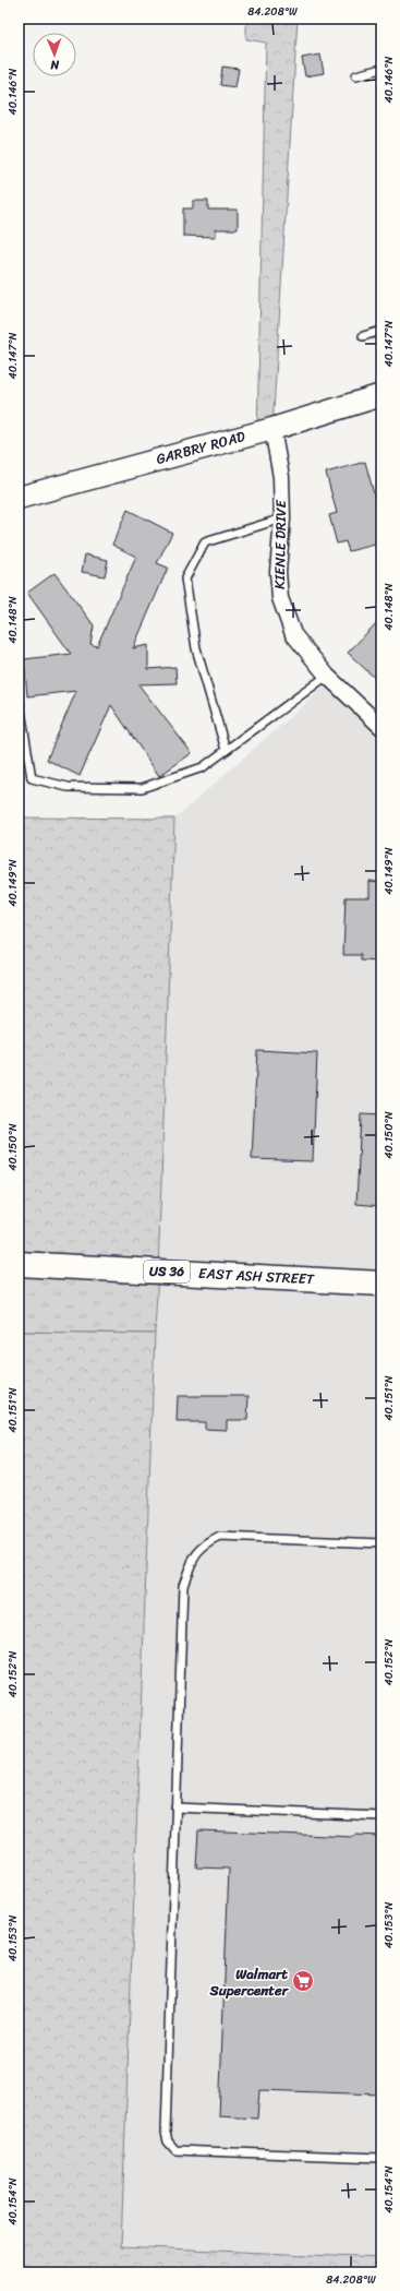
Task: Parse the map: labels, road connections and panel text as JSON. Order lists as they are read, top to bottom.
{
  "streets": {
    "main road": ["US 36", "EAST ASH STREET"],
    "street": ["GARBRY ROAD", "KIENLE DRIVE"]
  },
  "crossings": [
    ["GARBRY ROAD", "KIENLE DRIVE"]
  ],
  "places": {
    "supermarket": ["Walmart Supercenter"]
  },
  "north": "bottom",
  "coordinates": [
    "84.208°W",
    "40.146°N",
    "40.147°N",
    "40.148°N",
    "40.149°N",
    "40.150°N",
    "40.151°N",
    "40.152°N",
    "40.153°N",
    "40.154°N"
  ]
}
